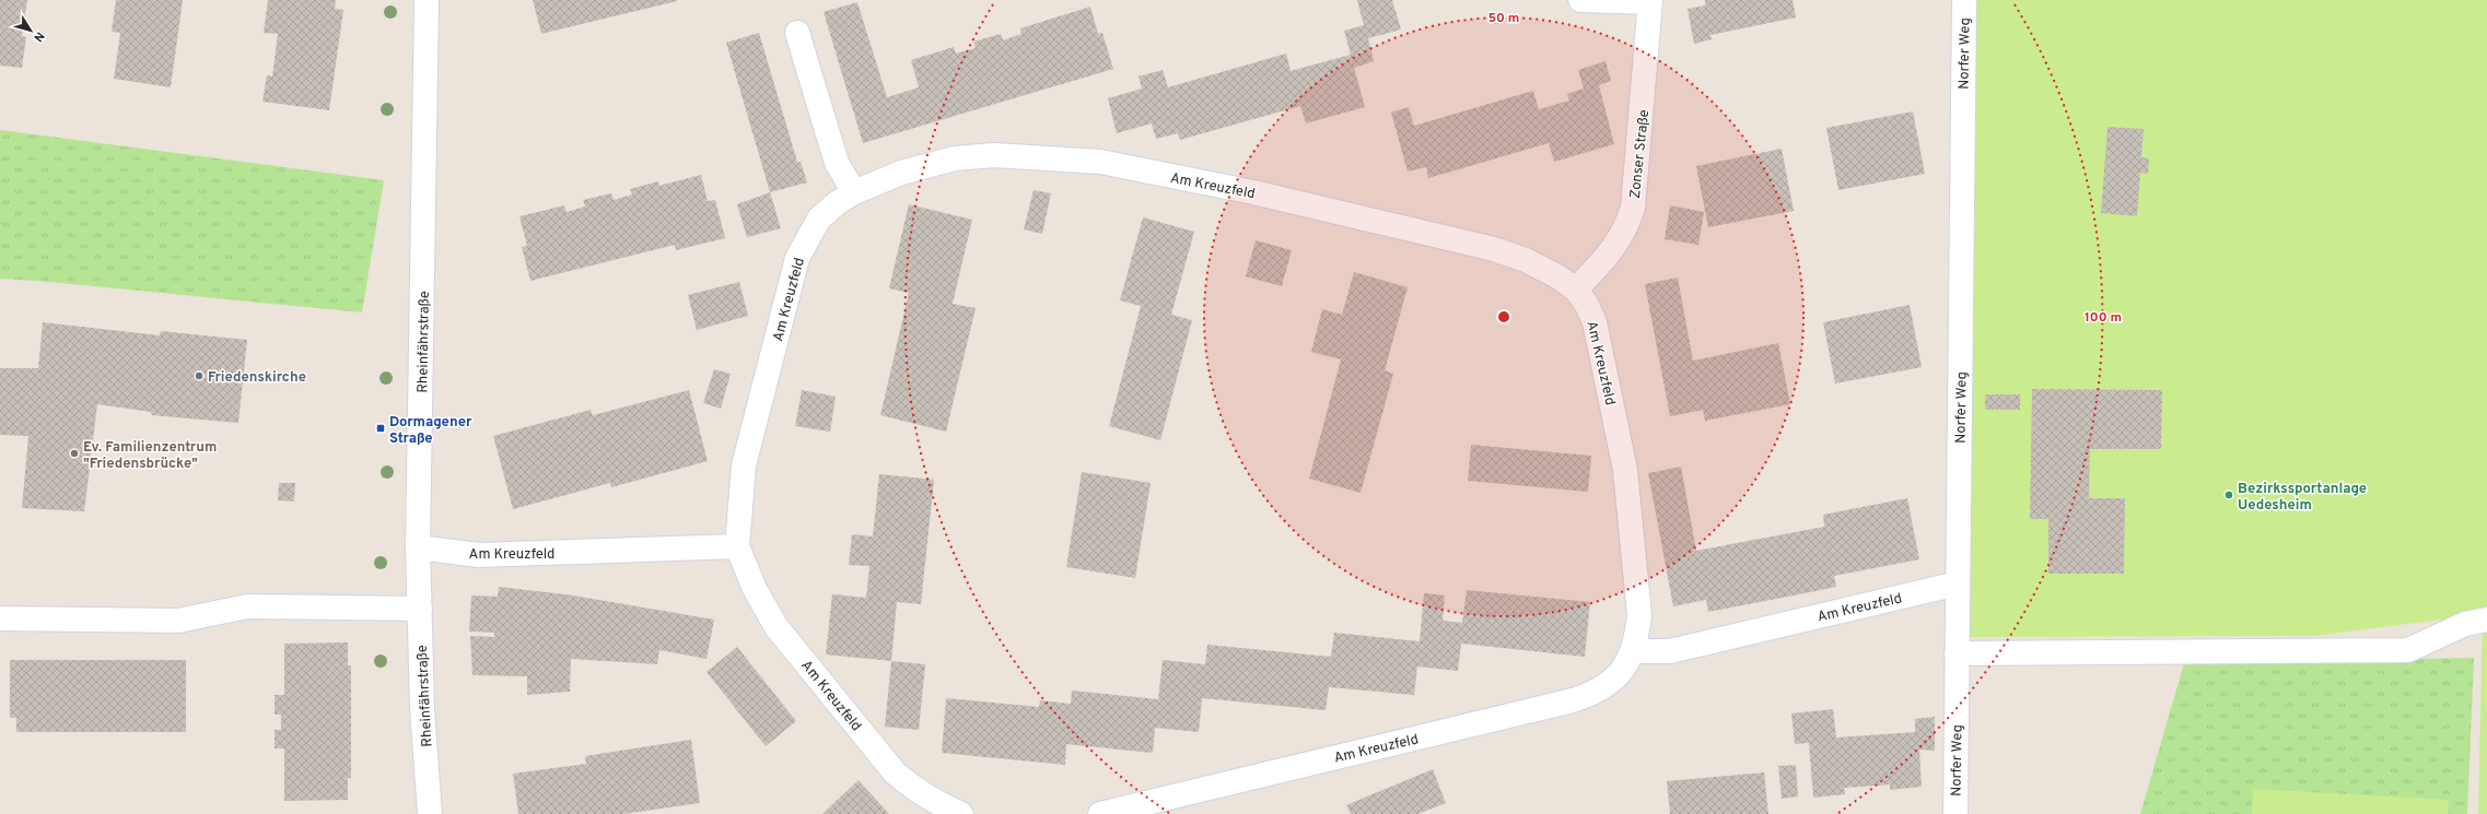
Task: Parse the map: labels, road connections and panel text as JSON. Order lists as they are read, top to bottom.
{
  "streets": {
    "street": [
      "Norfer Weg",
      "Zonser Straße",
      "Am Kreuzfeld",
      "Rheinfährstraße"
    ]
  },
  "crossings": [
    ["Norfer Weg", "Am Kreuzfeld"],
    ["Zonser Straße", "Am Kreuzfeld"],
    ["Am Kreuzfeld", "Rheinfährstraße"]
  ],
  "places": {
    "other": ["Friedenskirche", "Ev. Familienzentrum \"Friedensbrücke\"", "Bezirkssportanlage Uedesheim"],
    "transit": ["Dormagener Straße"]
  },
  "north": "bottom right",
  "rings": ["50 m", "100 m"]
}
